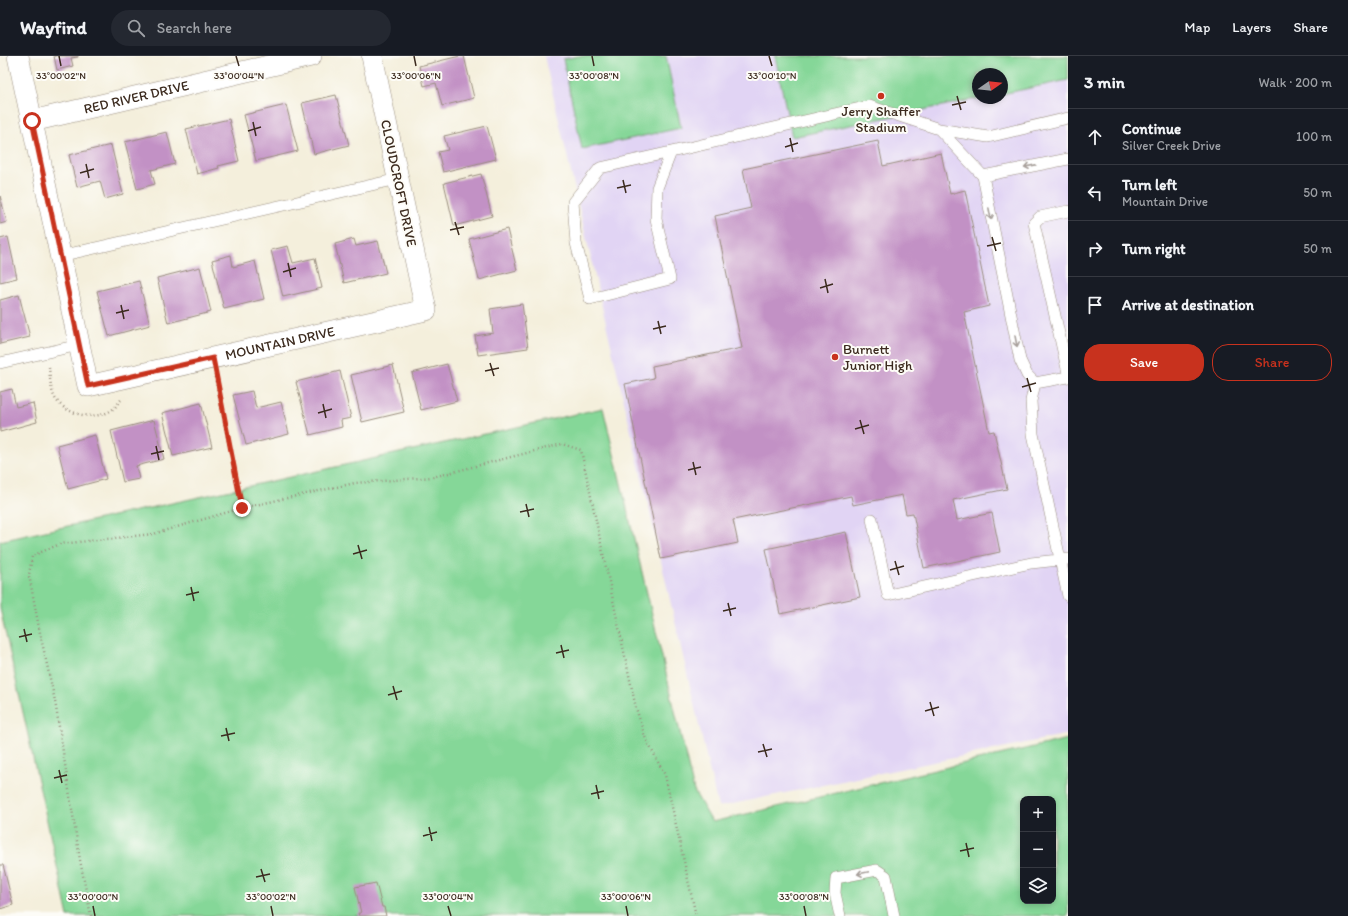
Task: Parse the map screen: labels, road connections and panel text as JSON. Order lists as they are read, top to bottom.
{
  "streets": {
    "street": ["RED RIVER DRIVE", "CLOUDCROFT DRIVE", "MOUNTAIN DRIVE"]
  },
  "crossings": [
    ["CLOUDCROFT DRIVE", "MOUNTAIN DRIVE"]
  ],
  "places": ["Jerry Shaffer Stadium", "Burnett Junior High"],
  "north": "right",
  "page": {
    "header": "Wayfind",
    "search": "Search here",
    "nav": ["Map", "Layers", "Share"],
    "heading": ["3 min", "Walk · 200 m"],
    "list": [
      ["Continue", "Silver Creek Drive", "100 m"],
      ["Turn left", "Mountain Drive", "50 m"],
      ["Turn right", "50 m"],
      "Arrive at destination"
    ],
    "buttons": ["Save", "Share"],
    "map_buttons": ["+", "−"]
  },
  "coordinates": [
    "33°00'10\"N",
    "33°00'02\"N",
    "33°00'04\"N",
    "33°00'06\"N",
    "33°00'08\"N",
    "33°00'00\"N"
  ]
}
